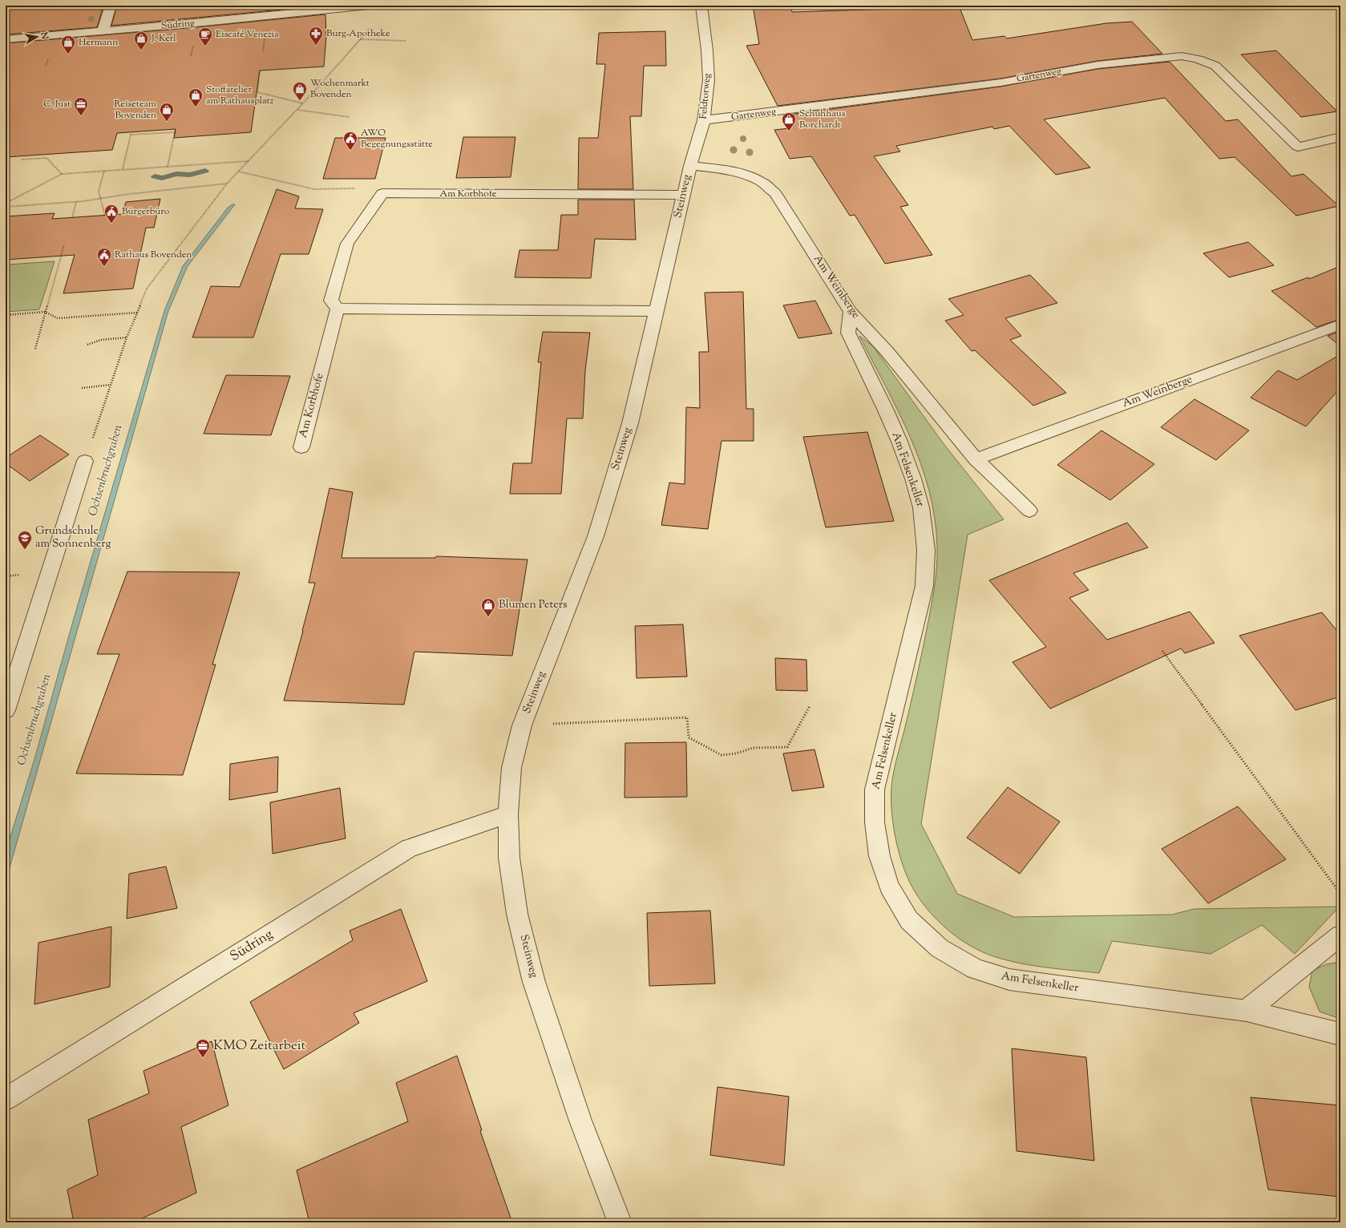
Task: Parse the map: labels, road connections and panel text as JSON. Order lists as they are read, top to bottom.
{
  "streets": {
    "street": [
      "Südring",
      "Gartenweg",
      "Feldtorweg",
      "Am Korbhofe",
      "Steinweg",
      "Am Weinberge",
      "Am Felsenkeller"
    ]
  },
  "crossings": [
    ["Südring", "Steinweg"],
    ["Gartenweg", "Feldtorweg"],
    ["Feldtorweg", "Steinweg"],
    ["Feldtorweg", "Am Weinberge"],
    ["Am Korbhofe", "Steinweg"],
    ["Steinweg", "Am Weinberge"],
    ["Am Weinberge", "Am Felsenkeller"]
  ],
  "water": ["Ochsenbruchgraben"],
  "places": {
    "pharmacy": ["Burg-Apotheke"],
    "cafe": ["Eiscafé Venezia"],
    "shop": [
      "J. Kerl",
      "Hermann",
      "Wochenmarkt Bovenden",
      "Stoffatelier am Rathausplatz",
      "Reiseteam Bovenden",
      "Schuhhaus Borchardt",
      "Blumen Peters"
    ],
    "office": ["C. Just", "KMO Zeitarbeit"],
    "public building": ["AWO Begegnungsstätte", "Bürgerbüro", "Rathaus Bovenden"],
    "school or university": ["Grundschule am Sonnenberg"]
  },
  "north": "right"
}
